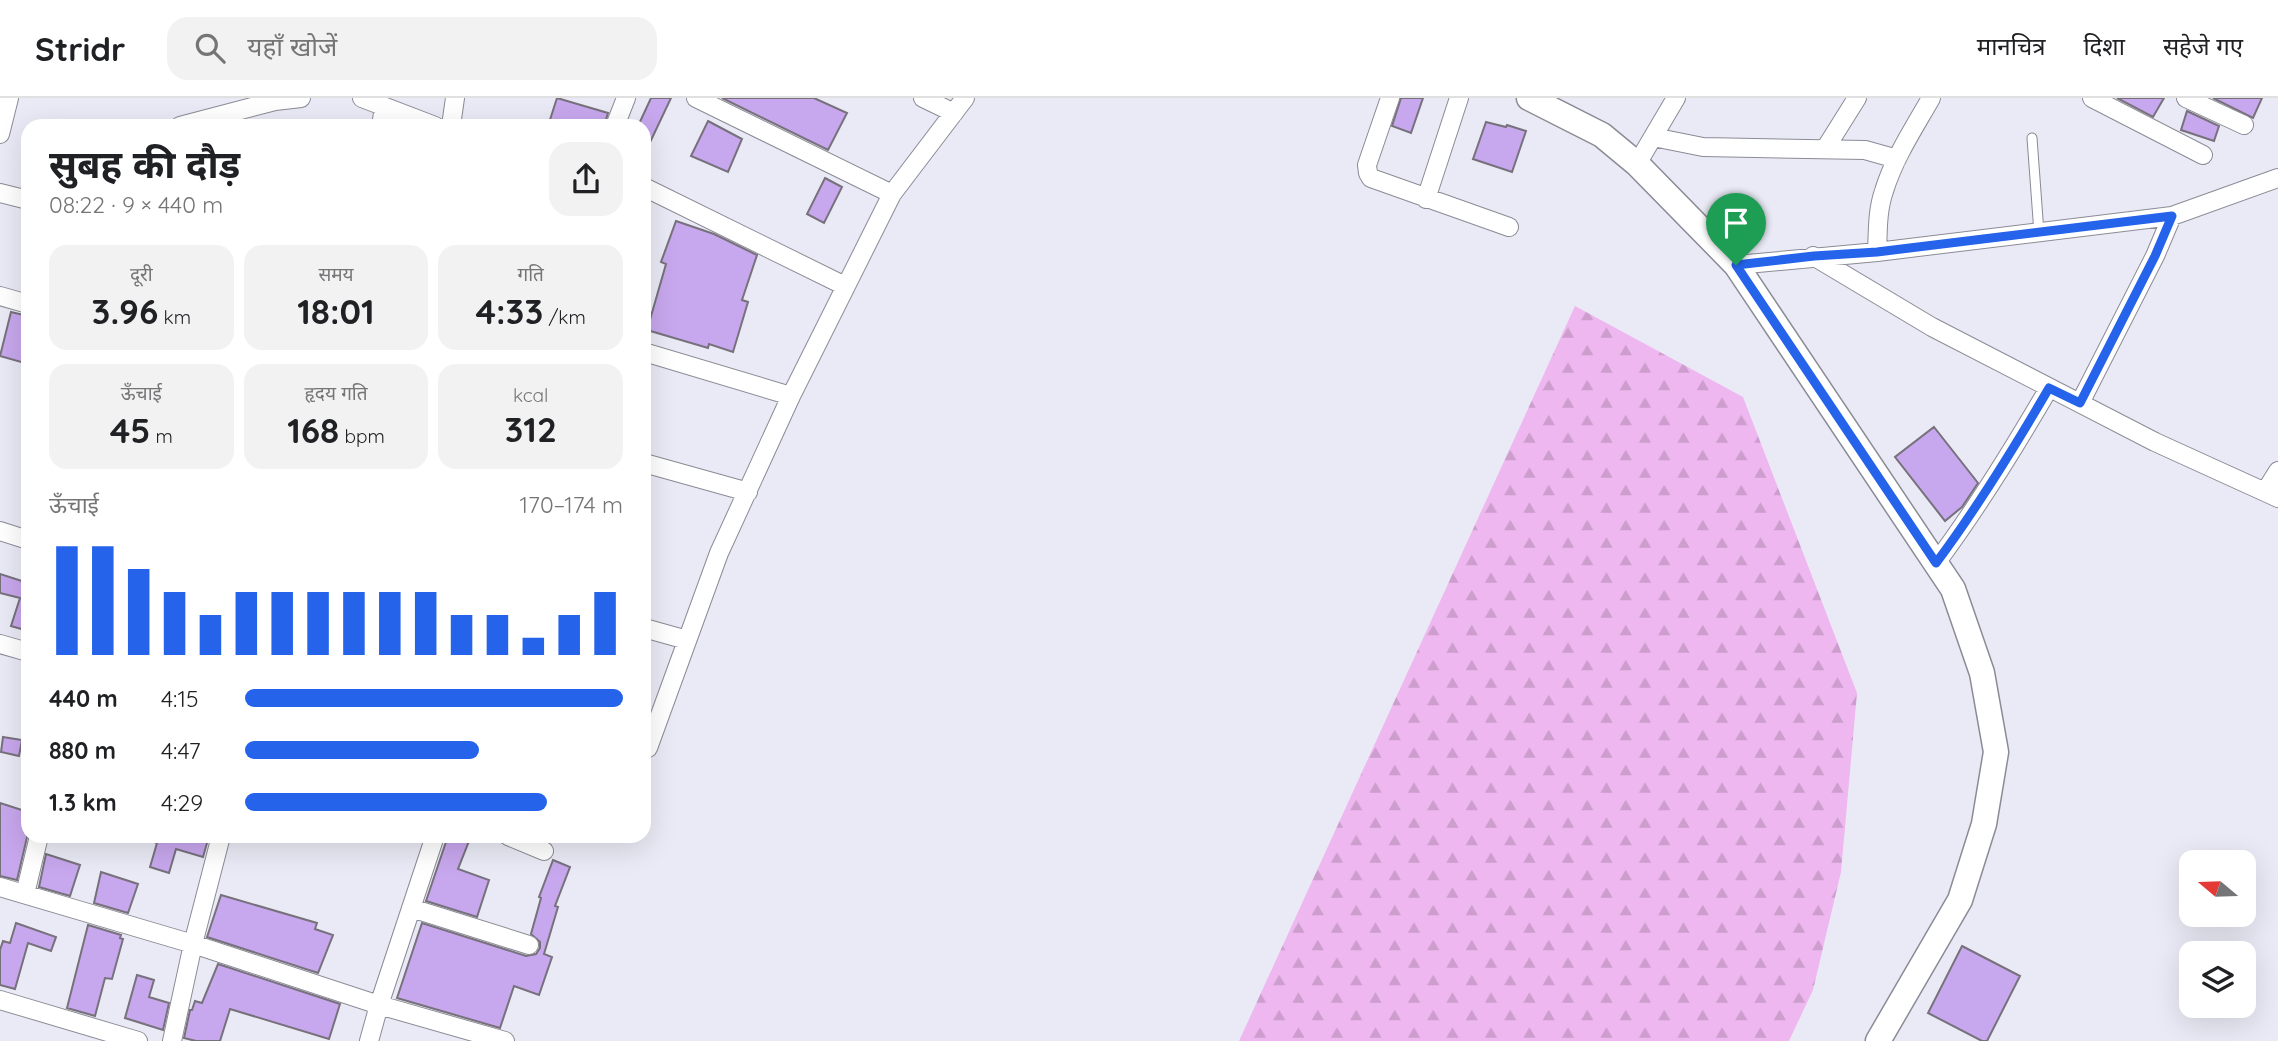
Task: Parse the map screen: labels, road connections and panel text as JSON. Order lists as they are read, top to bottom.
{
  "north": "left",
  "page": {
    "header": "Stridr",
    "search": "यहाँ खोजें",
    "nav": ["मानचित्र", "दिशा", "सहेजे गए"],
    "heading": ["सुबह की दौड़", "08:22 · 9 × 440 m"],
    "stats": [
      ["दूरी", "3.96 km"],
      ["समय", "18:01"],
      ["गति", "4:33 /km"],
      ["ऊँचाई", "45 m"],
      ["हृदय गति", "168 bpm"],
      ["kcal", "312"]
    ],
    "chart": ["ऊँचाई", "170–174 m"],
    "list": [
      {
        "name": "440 m",
        "note": "4:15"
      },
      {
        "name": "880 m",
        "note": "4:47"
      },
      {
        "name": "1.3 km",
        "note": "4:29"
      }
    ]
  }
}
